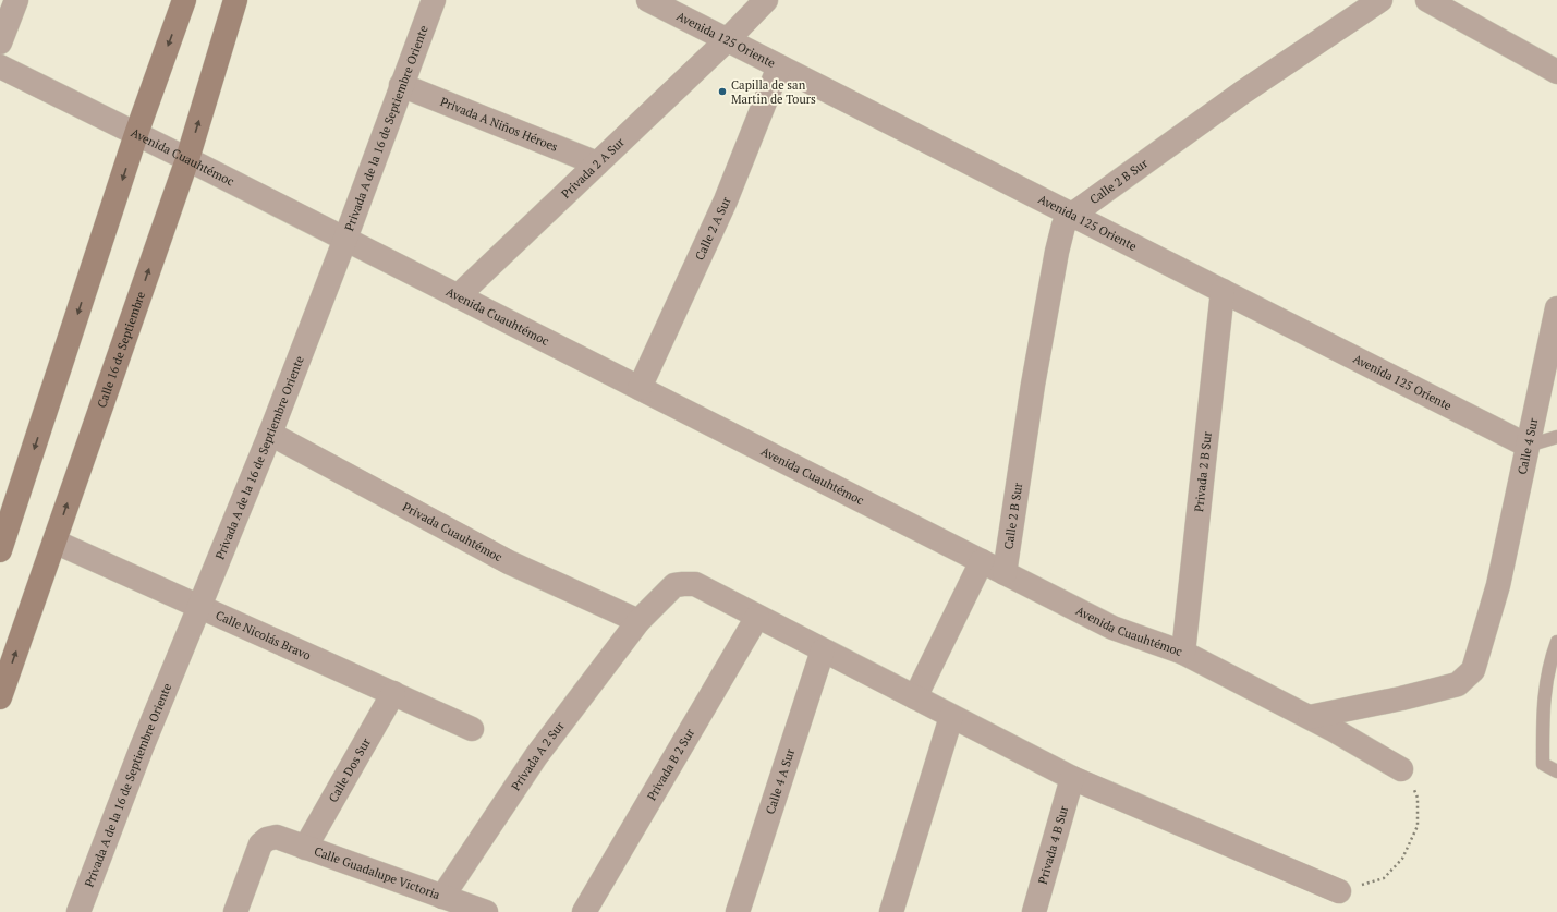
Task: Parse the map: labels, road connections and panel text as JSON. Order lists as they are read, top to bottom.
{
  "streets": {
    "main road": ["Calle 16 de Septiembre"],
    "street": [
      "Avenida 125 Oriente",
      "Privada A Niños Héroes",
      "Privada A de la 16 de Septiembre Oriente",
      "Avenida Cuauhtémoc",
      "Privada 2 A Sur",
      "Calle 2 B Sur",
      "Calle 2 A Sur",
      "Calle 4 Sur",
      "Privada 2 B Sur",
      "Privada Cuauhtémoc",
      "Calle Nicolás Bravo",
      "Privada A 2 Sur",
      "Privada B 2 Sur",
      "Calle Dos Sur",
      "Calle 4 A Sur",
      "Privada 4 B Sur",
      "Calle Guadalupe Victoria"
    ]
  },
  "crossings": [
    ["Avenida 125 Oriente", "Privada 2 A Sur"],
    ["Avenida 125 Oriente", "Calle 2 B Sur"],
    ["Avenida 125 Oriente", "Calle 2 A Sur"],
    ["Avenida 125 Oriente", "Calle 4 Sur"],
    ["Avenida 125 Oriente", "Privada 2 B Sur"],
    ["Privada A Niños Héroes", "Privada A de la 16 de Septiembre Oriente"],
    ["Privada A Niños Héroes", "Privada 2 A Sur"],
    ["Privada A de la 16 de Septiembre Oriente", "Avenida Cuauhtémoc"],
    ["Privada A de la 16 de Septiembre Oriente", "Privada Cuauhtémoc"],
    ["Privada A de la 16 de Septiembre Oriente", "Calle Nicolás Bravo"],
    ["Avenida Cuauhtémoc", "Privada 2 A Sur"],
    ["Avenida Cuauhtémoc", "Calle 2 B Sur"],
    ["Avenida Cuauhtémoc", "Calle 2 A Sur"],
    ["Avenida Cuauhtémoc", "Calle 16 de Septiembre"],
    ["Avenida Cuauhtémoc", "Calle 4 Sur"],
    ["Avenida Cuauhtémoc", "Privada 2 B Sur"],
    ["Calle 16 de Septiembre", "Calle Nicolás Bravo"],
    ["Privada Cuauhtémoc", "Privada A 2 Sur"],
    ["Calle Nicolás Bravo", "Calle Dos Sur"],
    ["Privada A 2 Sur", "Calle Guadalupe Victoria"],
    ["Calle Dos Sur", "Calle Guadalupe Victoria"]
  ],
  "places": ["Capilla de san Martin de Tours"]
}
